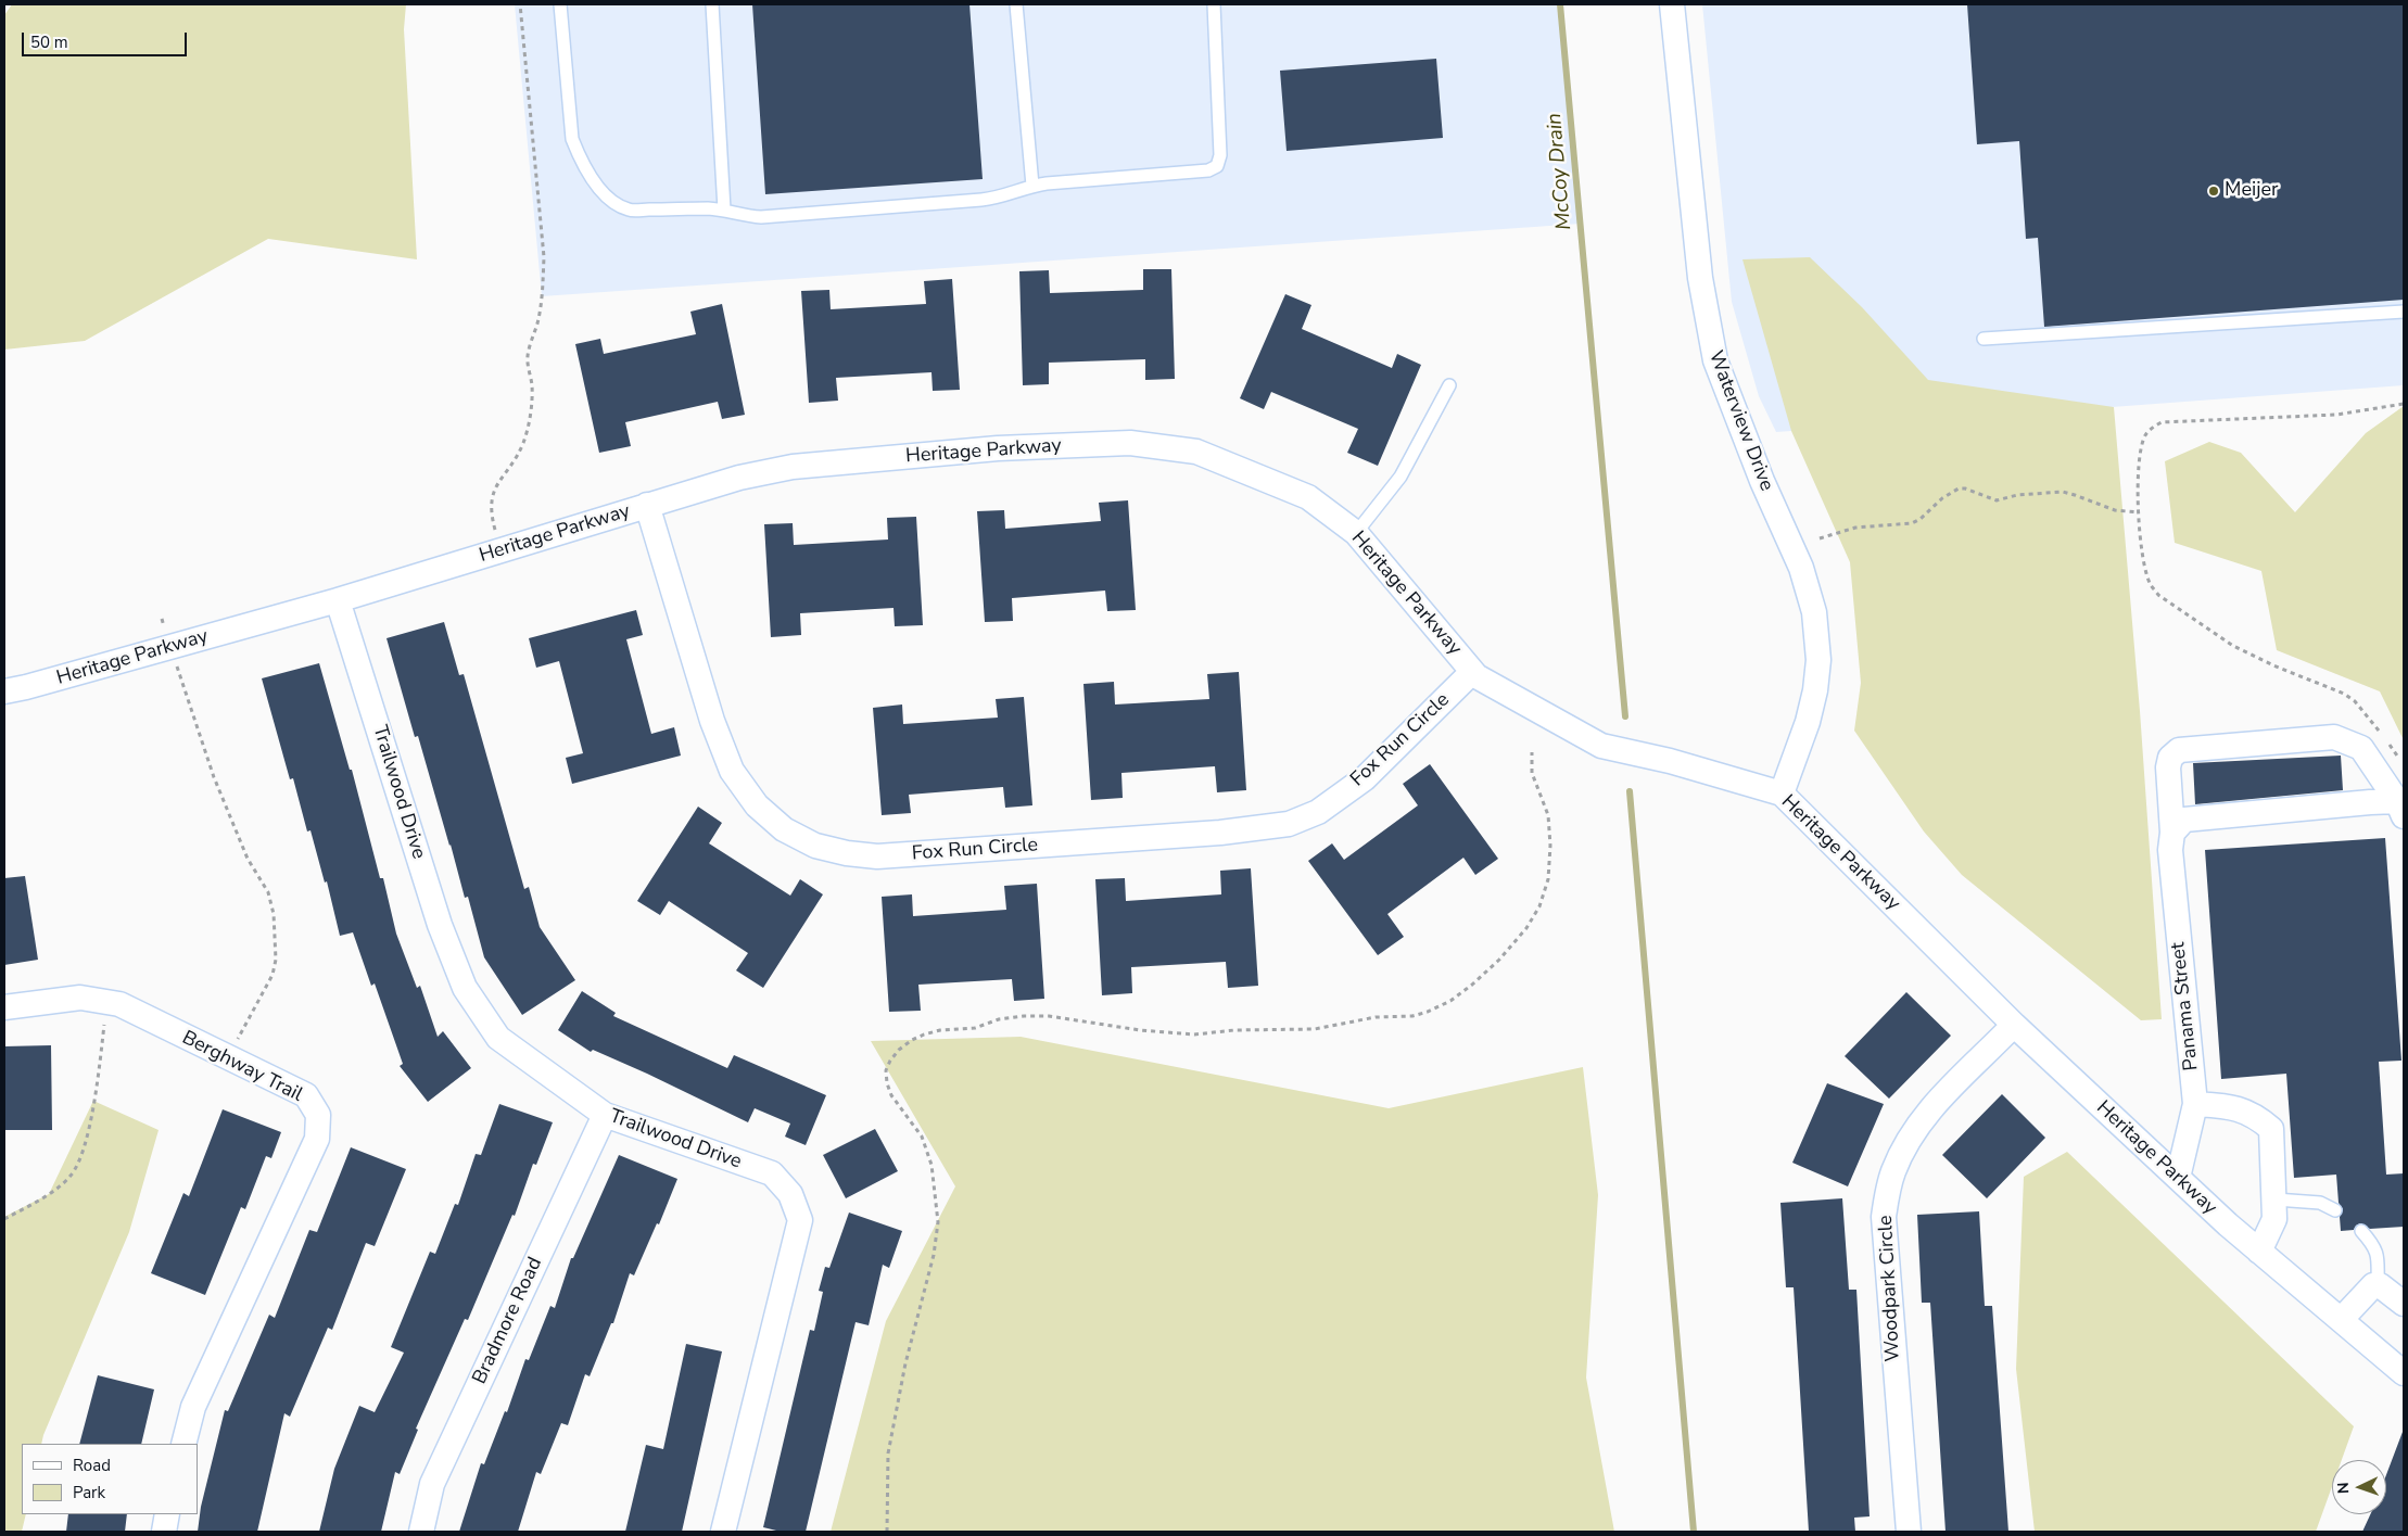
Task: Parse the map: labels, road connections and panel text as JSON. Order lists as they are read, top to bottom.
{
  "streets": {
    "street": [
      "Waterview Drive",
      "Heritage Parkway",
      "Fox Run Circle",
      "Trailwood Drive",
      "Panama Street",
      "Berghway Trail",
      "Woodpark Circle",
      "Bradmore Road"
    ]
  },
  "crossings": [
    ["Waterview Drive", "Heritage Parkway"],
    ["Heritage Parkway", "Fox Run Circle"],
    ["Heritage Parkway", "Trailwood Drive"],
    ["Heritage Parkway", "Panama Street"],
    ["Heritage Parkway", "Woodpark Circle"],
    ["Trailwood Drive", "Bradmore Road"]
  ],
  "water": ["McCoy Drain"],
  "places": ["Meijer"],
  "legend": ["Road", "Park"],
  "scale_bar": "50 m",
  "north": "left"
}
